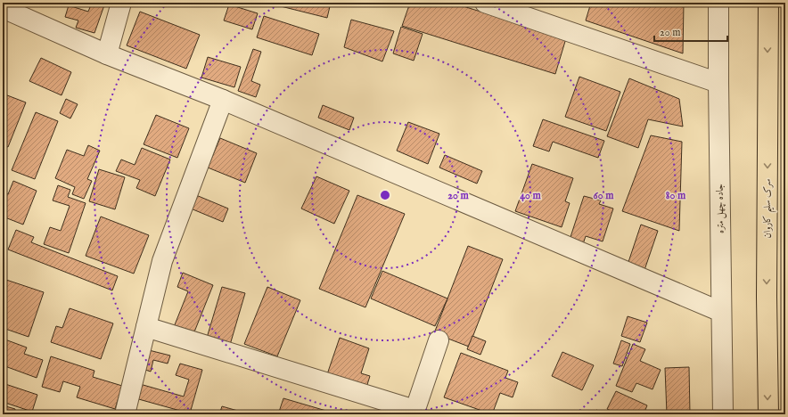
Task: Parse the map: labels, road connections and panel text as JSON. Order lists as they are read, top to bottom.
{
  "streets": {
    "main road": ["سرک سلیم کاروان"],
    "street": ["جاده چهل متره"]
  },
  "one_way": ["سرک سلیم کاروان"],
  "scale_bar": "20 m",
  "rings": [
    "20 m",
    "40 m",
    "60 m",
    "80 m"
  ]
}
